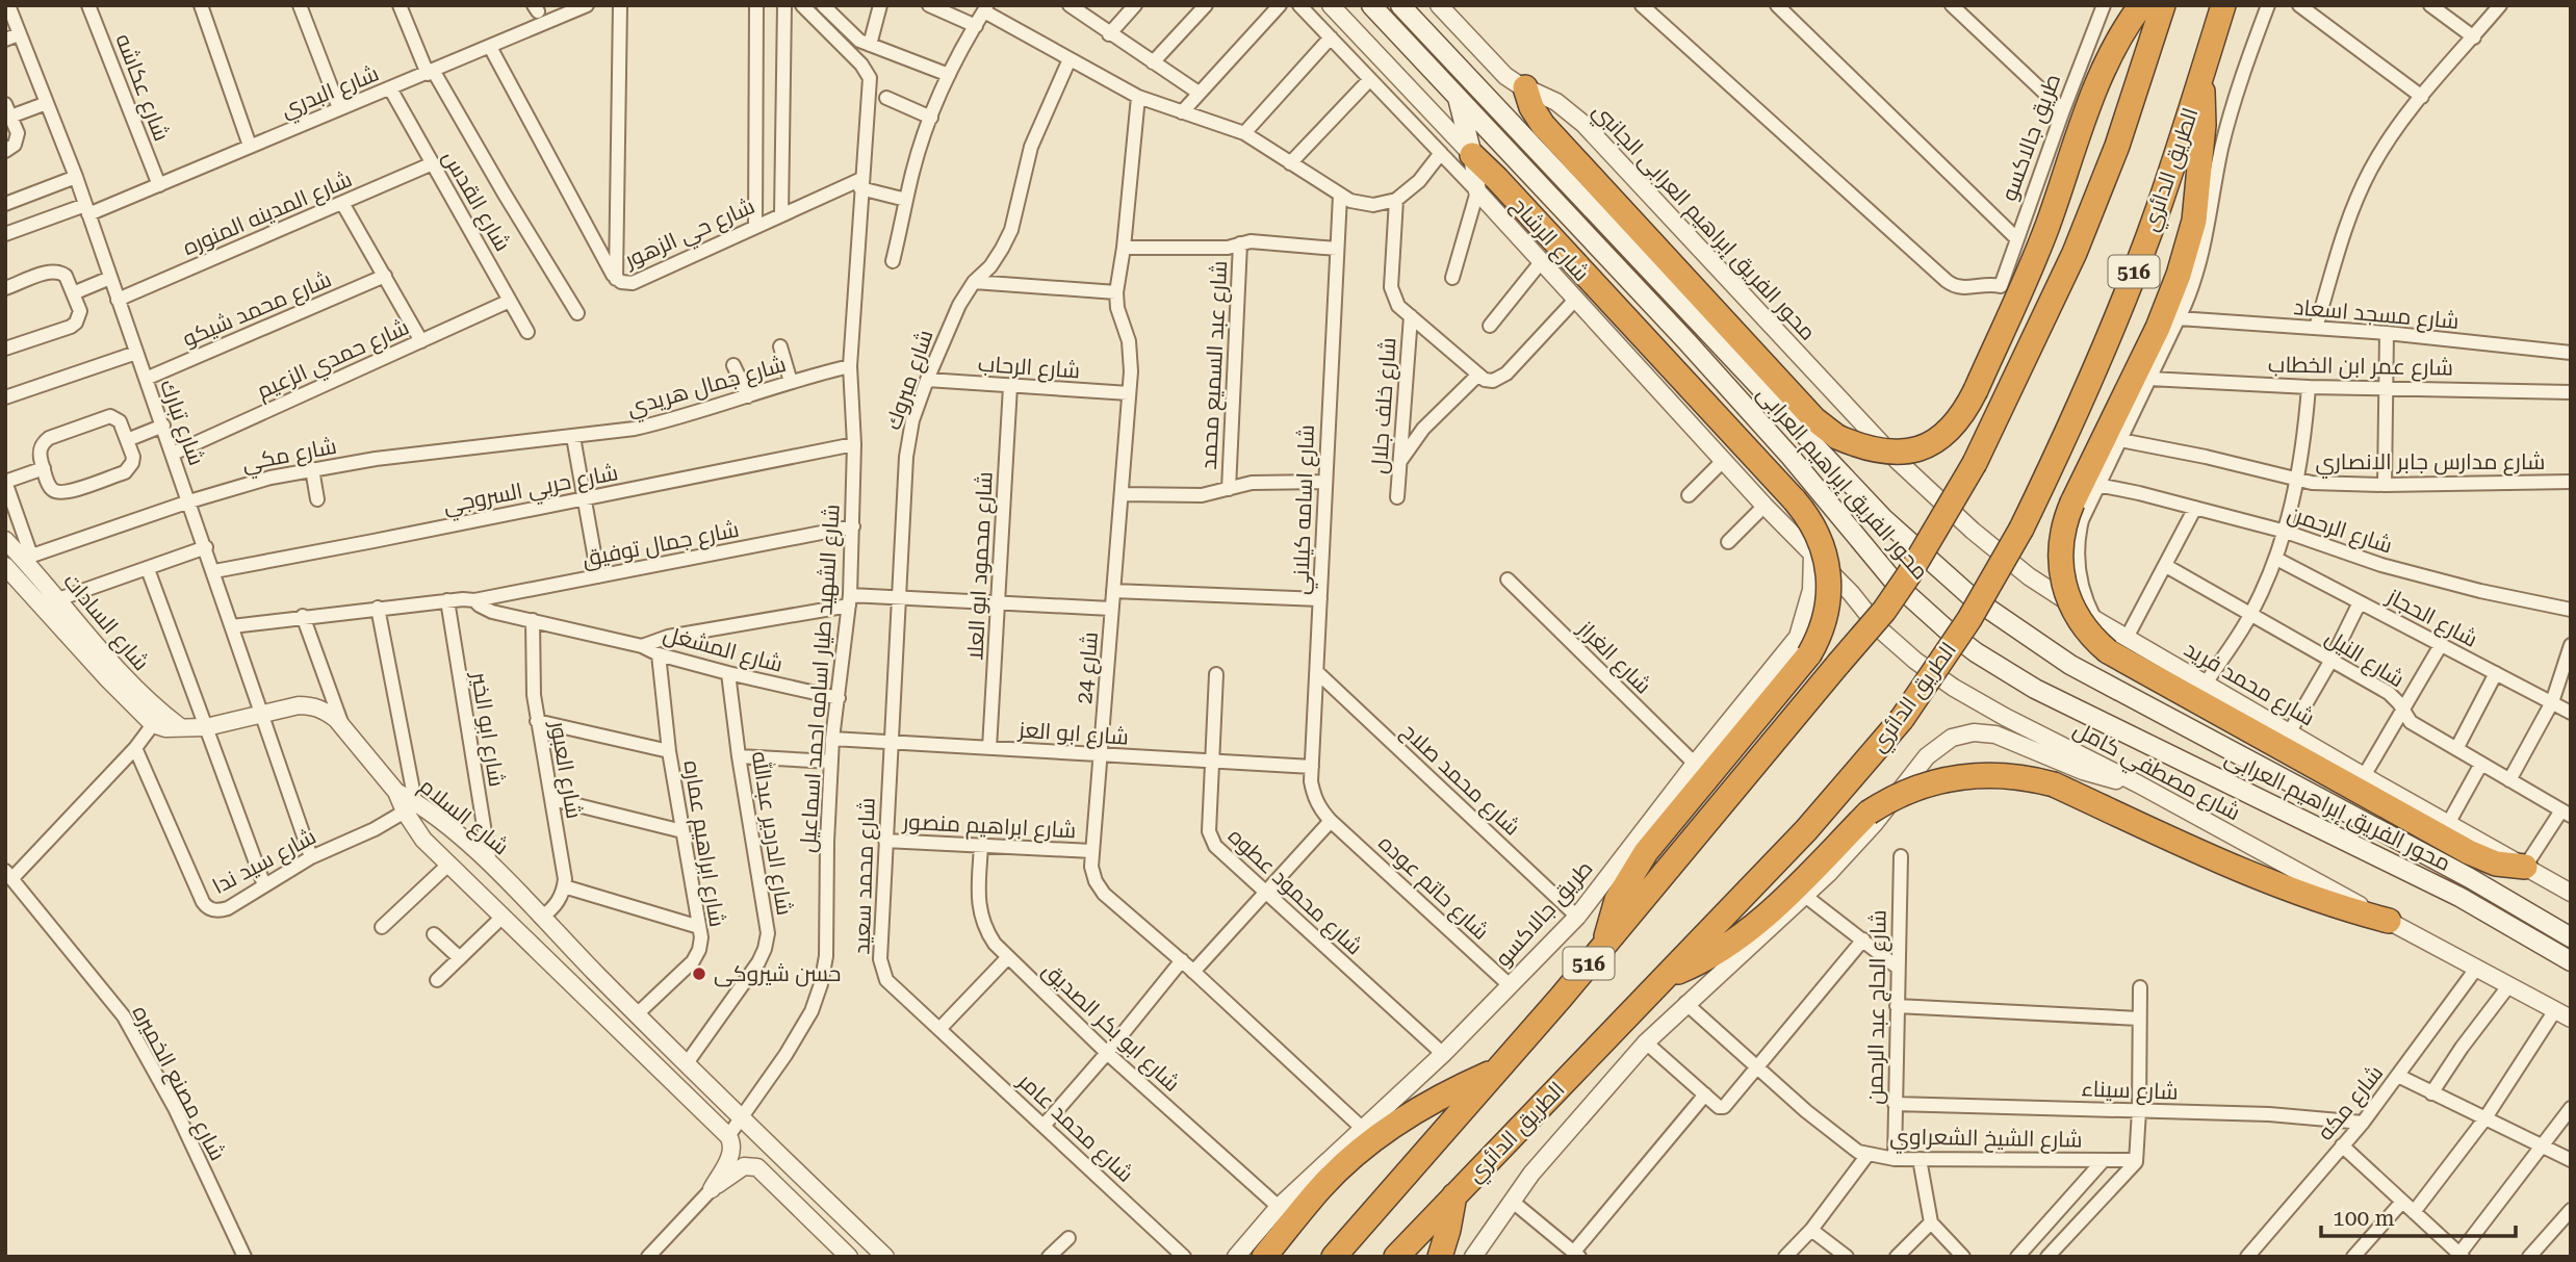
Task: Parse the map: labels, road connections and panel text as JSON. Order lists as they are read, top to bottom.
{
  "streets": {
    "highway": ["الطريق الدائري", "516"],
    "main road": ["محور الفريق إبراهيم العرابى"],
    "street": [
      "شارع عكاشه",
      "شارع البدري",
      "طريق جالاكسو",
      "شارع القدس",
      "شارع المدينه المنوره",
      "محور الفريق إبراهيم العرابى الجانبي",
      "شارع حي الزهور",
      "شارع الرشاح",
      "شارع محمد شيكو",
      "شارع مسجد اسعاد",
      "شارع حمدي الزعيم",
      "شارع عبد السميع محمد",
      "شارع عمر ابن الخطاب",
      "شارع الرحاب",
      "شارع مبروك",
      "شارع جمال هريدي",
      "شارع خلف جلال",
      "شارع تبارك",
      "شارع مكي",
      "شارع مدارس جابر الانصاري",
      "شارع حربي السروجي",
      "شارع اسامه كيلاني",
      "شارع الرحمن",
      "شارع جمال توفيق",
      "شارع محمود ابو العلا",
      "شارع الحجاز",
      "شارع السادات",
      "شارع المشغل",
      "شارع الغراز",
      "شارع النيل",
      "شارع 24",
      "شارع الشهيد طيار اسامه احمد اسماعيل",
      "شارع محمد فريد",
      "شارع ابو الخير",
      "شارع ابو العز",
      "شارع العبور",
      "شارع مصطفي كامل",
      "شارع محمد صلاح",
      "شارع السلام",
      "شارع ابراهيم منصور",
      "شارع الدردير عبدالله",
      "شارع ابراهيم عماره",
      "شارع سيد ندا",
      "شارع محمد سعيد",
      "شارع حاتم عوده",
      "شارع محمود عطوه",
      "شارع الحاج عبد الرحمن",
      "شارع ابو بكر الصديق",
      "شارع مصنع الخميره",
      "شارع سيناء",
      "شارع مكه",
      "شارع محمد عامر",
      "شارع الشيخ الشعراوي"
    ]
  },
  "crossings": [
    ["شارع عكاشه", "شارع البدري"],
    ["شارع البدري", "شارع القدس"],
    ["شارع البدري", "شارع حي الزهور"],
    ["شارع البدري", "شارع تبارك"],
    ["طريق جالاكسو", "شارع الغراز"],
    ["طريق جالاكسو", "شارع 24"],
    ["طريق جالاكسو", "شارع مصطفي كامل"],
    ["طريق جالاكسو", "شارع محمد صلاح"],
    ["طريق جالاكسو", "شارع حاتم عوده"],
    ["طريق جالاكسو", "شارع محمود عطوه"],
    ["طريق جالاكسو", "شارع ابو بكر الصديق"],
    ["شارع القدس", "شارع المدينه المنوره"],
    ["شارع القدس", "شارع حمدي الزعيم"],
    ["شارع المدينه المنوره", "شارع تبارك"],
    ["محور الفريق إبراهيم العرابى الجانبي", "شارع محمد فريد"],
    ["شارع حي الزهور", "شارع الشهيد طيار اسامه احمد اسماعيل"],
    ["شارع الرشاح", "شارع مصطفي كامل"],
    ["شارع محمد شيكو", "شارع تبارك"],
    ["شارع حمدي الزعيم", "شارع تبارك"],
    ["شارع الرحاب", "شارع مبروك"],
    ["شارع الرحاب", "شارع محمود ابو العلا"],
    ["شارع الرحاب", "شارع 24"],
    ["شارع مبروك", "شارع ابو العز"],
    ["شارع مبروك", "شارع محمد سعيد"],
    ["شارع جمال هريدي", "شارع مكي"],
    ["شارع جمال هريدي", "شارع الشهيد طيار اسامه احمد اسماعيل"],
    ["شارع تبارك", "شارع مكي"],
    ["شارع تبارك", "شارع حربي السروجي"],
    ["شارع تبارك", "شارع سيد ندا"],
    ["شارع مكي", "شارع السادات"],
    ["شارع حربي السروجي", "شارع الشهيد طيار اسامه احمد اسماعيل"],
    ["شارع اسامه كيلاني", "شارع ابو العز"],
    ["شارع اسامه كيلاني", "شارع محمد صلاح"],
    ["شارع اسامه كيلاني", "شارع حاتم عوده"],
    ["شارع جمال توفيق", "شارع المشغل"],
    ["شارع جمال توفيق", "شارع الشهيد طيار اسامه احمد اسماعيل"],
    ["شارع محمود ابو العلا", "شارع ابو العز"],
    ["شارع المشغل", "شارع الشهيد طيار اسامه احمد اسماعيل"],
    ["شارع المشغل", "شارع العبور"],
    ["شارع المشغل", "شارع الدردير عبدالله"],
    ["شارع المشغل", "شارع ابراهيم عماره"],
    ["شارع 24", "شارع ابو العز"],
    ["شارع 24", "شارع ابراهيم منصور"],
    ["شارع الشهيد طيار اسامه احمد اسماعيل", "شارع ابو العز"],
    ["شارع الشهيد طيار اسامه احمد اسماعيل", "شارع السلام"],
    ["شارع ابو الخير", "شارع السلام"],
    ["شارع ابو العز", "شارع محمد سعيد"],
    ["شارع ابو العز", "شارع محمود عطوه"],
    ["شارع مصطفي كامل", "شارع مكه"],
    ["شارع السلام", "شارع الدردير عبدالله"],
    ["شارع السلام", "شارع ابراهيم عماره"],
    ["شارع السلام", "شارع سيد ندا"],
    ["شارع ابراهيم منصور", "شارع محمد سعيد"],
    ["شارع ابراهيم منصور", "شارع ابو بكر الصديق"],
    ["شارع محمد سعيد", "شارع محمد عامر"],
    ["شارع الحاج عبد الرحمن", "شارع سيناء"],
    ["شارع الحاج عبد الرحمن", "شارع الشيخ الشعراوي"],
    ["شارع سيناء", "شارع مكه"]
  ],
  "places": ["حسن شيروكى"],
  "scale_bar": "100 m"
}
